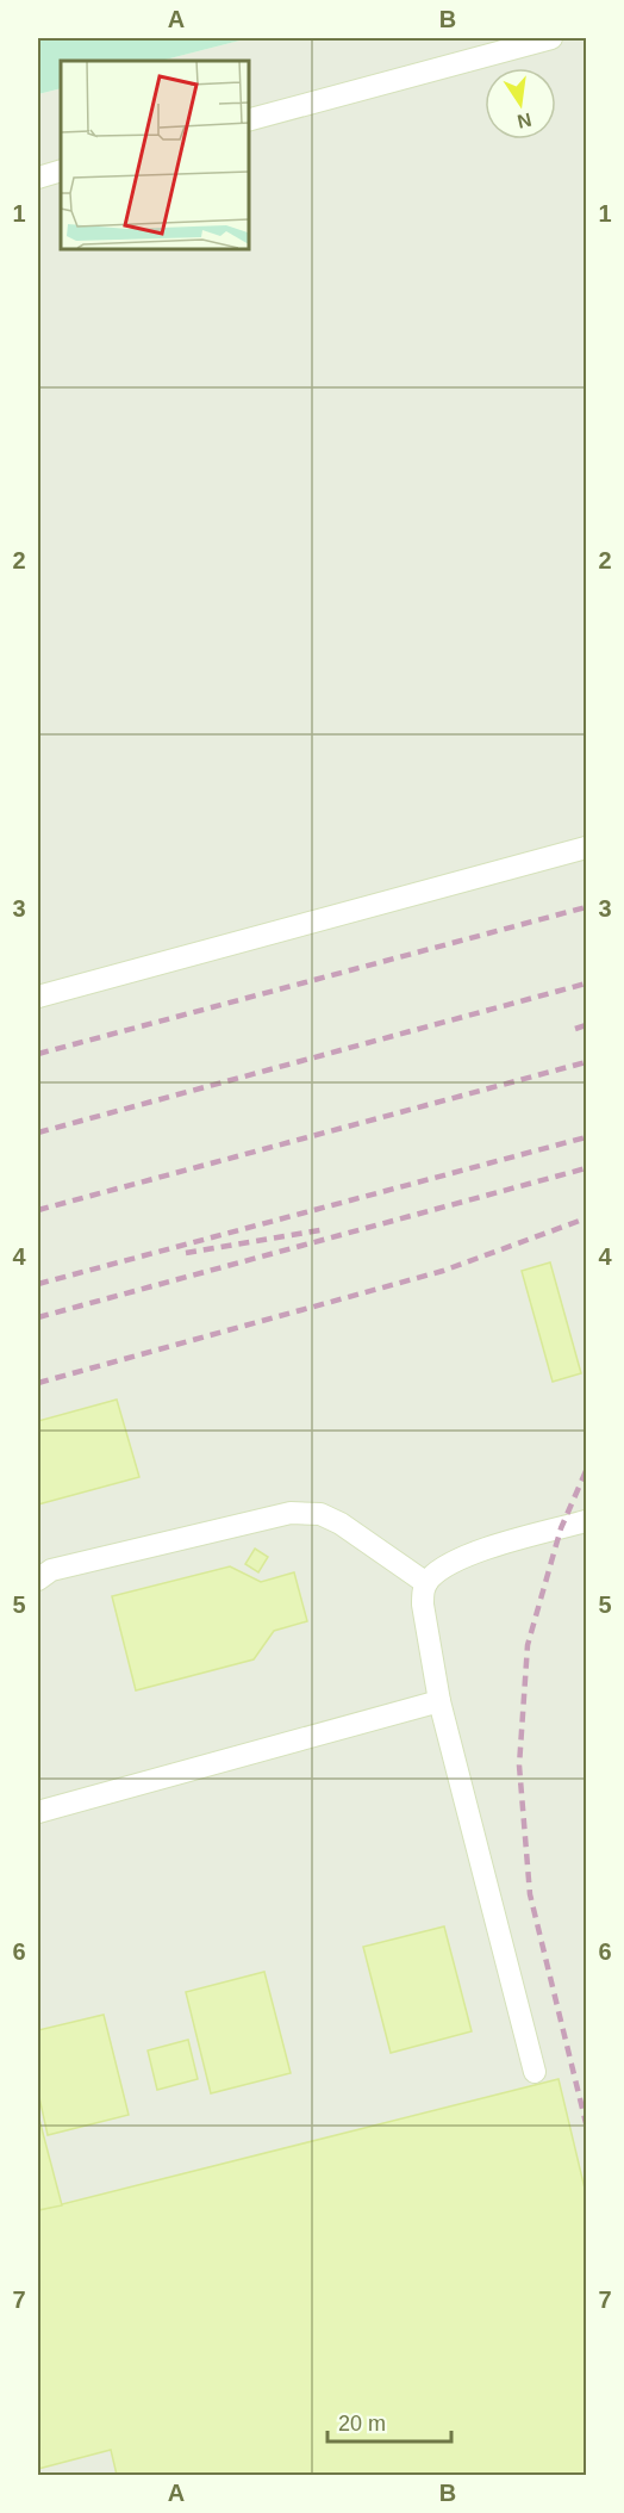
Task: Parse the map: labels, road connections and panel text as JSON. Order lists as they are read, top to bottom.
{
  "scale_bar": "20 m",
  "north": "bottom",
  "grid": {
    "columns": ["A", "B"],
    "rows": [
      "1",
      "2",
      "3",
      "4",
      "5",
      "6",
      "7"
    ]
  }
}
